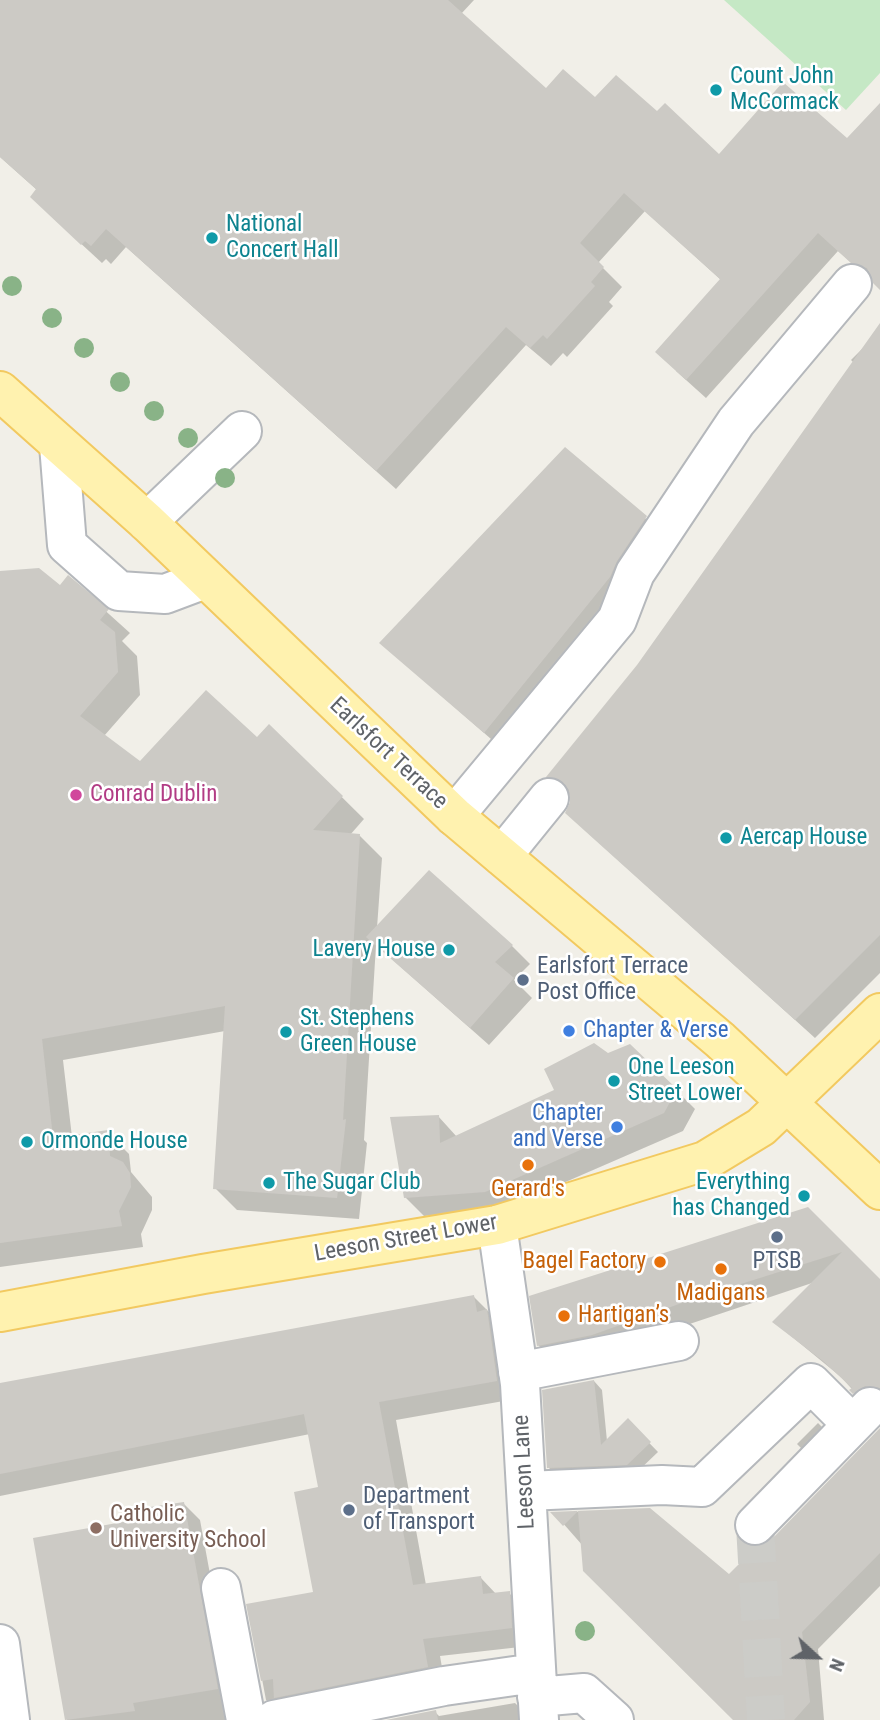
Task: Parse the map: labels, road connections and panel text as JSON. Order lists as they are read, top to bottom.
{
  "streets": {
    "main road": ["Earlsfort Terrace", "Leeson Street Lower"],
    "lane": ["Leeson Lane"]
  },
  "crossings": [
    ["Earlsfort Terrace", "Leeson Street Lower"],
    ["Leeson Street Lower", "Leeson Lane"]
  ],
  "places": [
    "Count John McCormack",
    "National Concert Hall",
    "Conrad Dublin",
    "Aercap House",
    "Lavery House",
    "Earlsfort Terrace Post Office",
    "Chapter & Verse",
    "St. Stephens Green House",
    "One Leeson Street Lower",
    "Chapter and Verse",
    "Ormonde House",
    "Gerard's",
    "The Sugar Club",
    "Everything has Changed",
    "PTSB",
    "Bagel Factory",
    "Madigans",
    "Hartigan’s",
    "Department of Transport",
    "Catholic University School"
  ],
  "north": "right"
}
